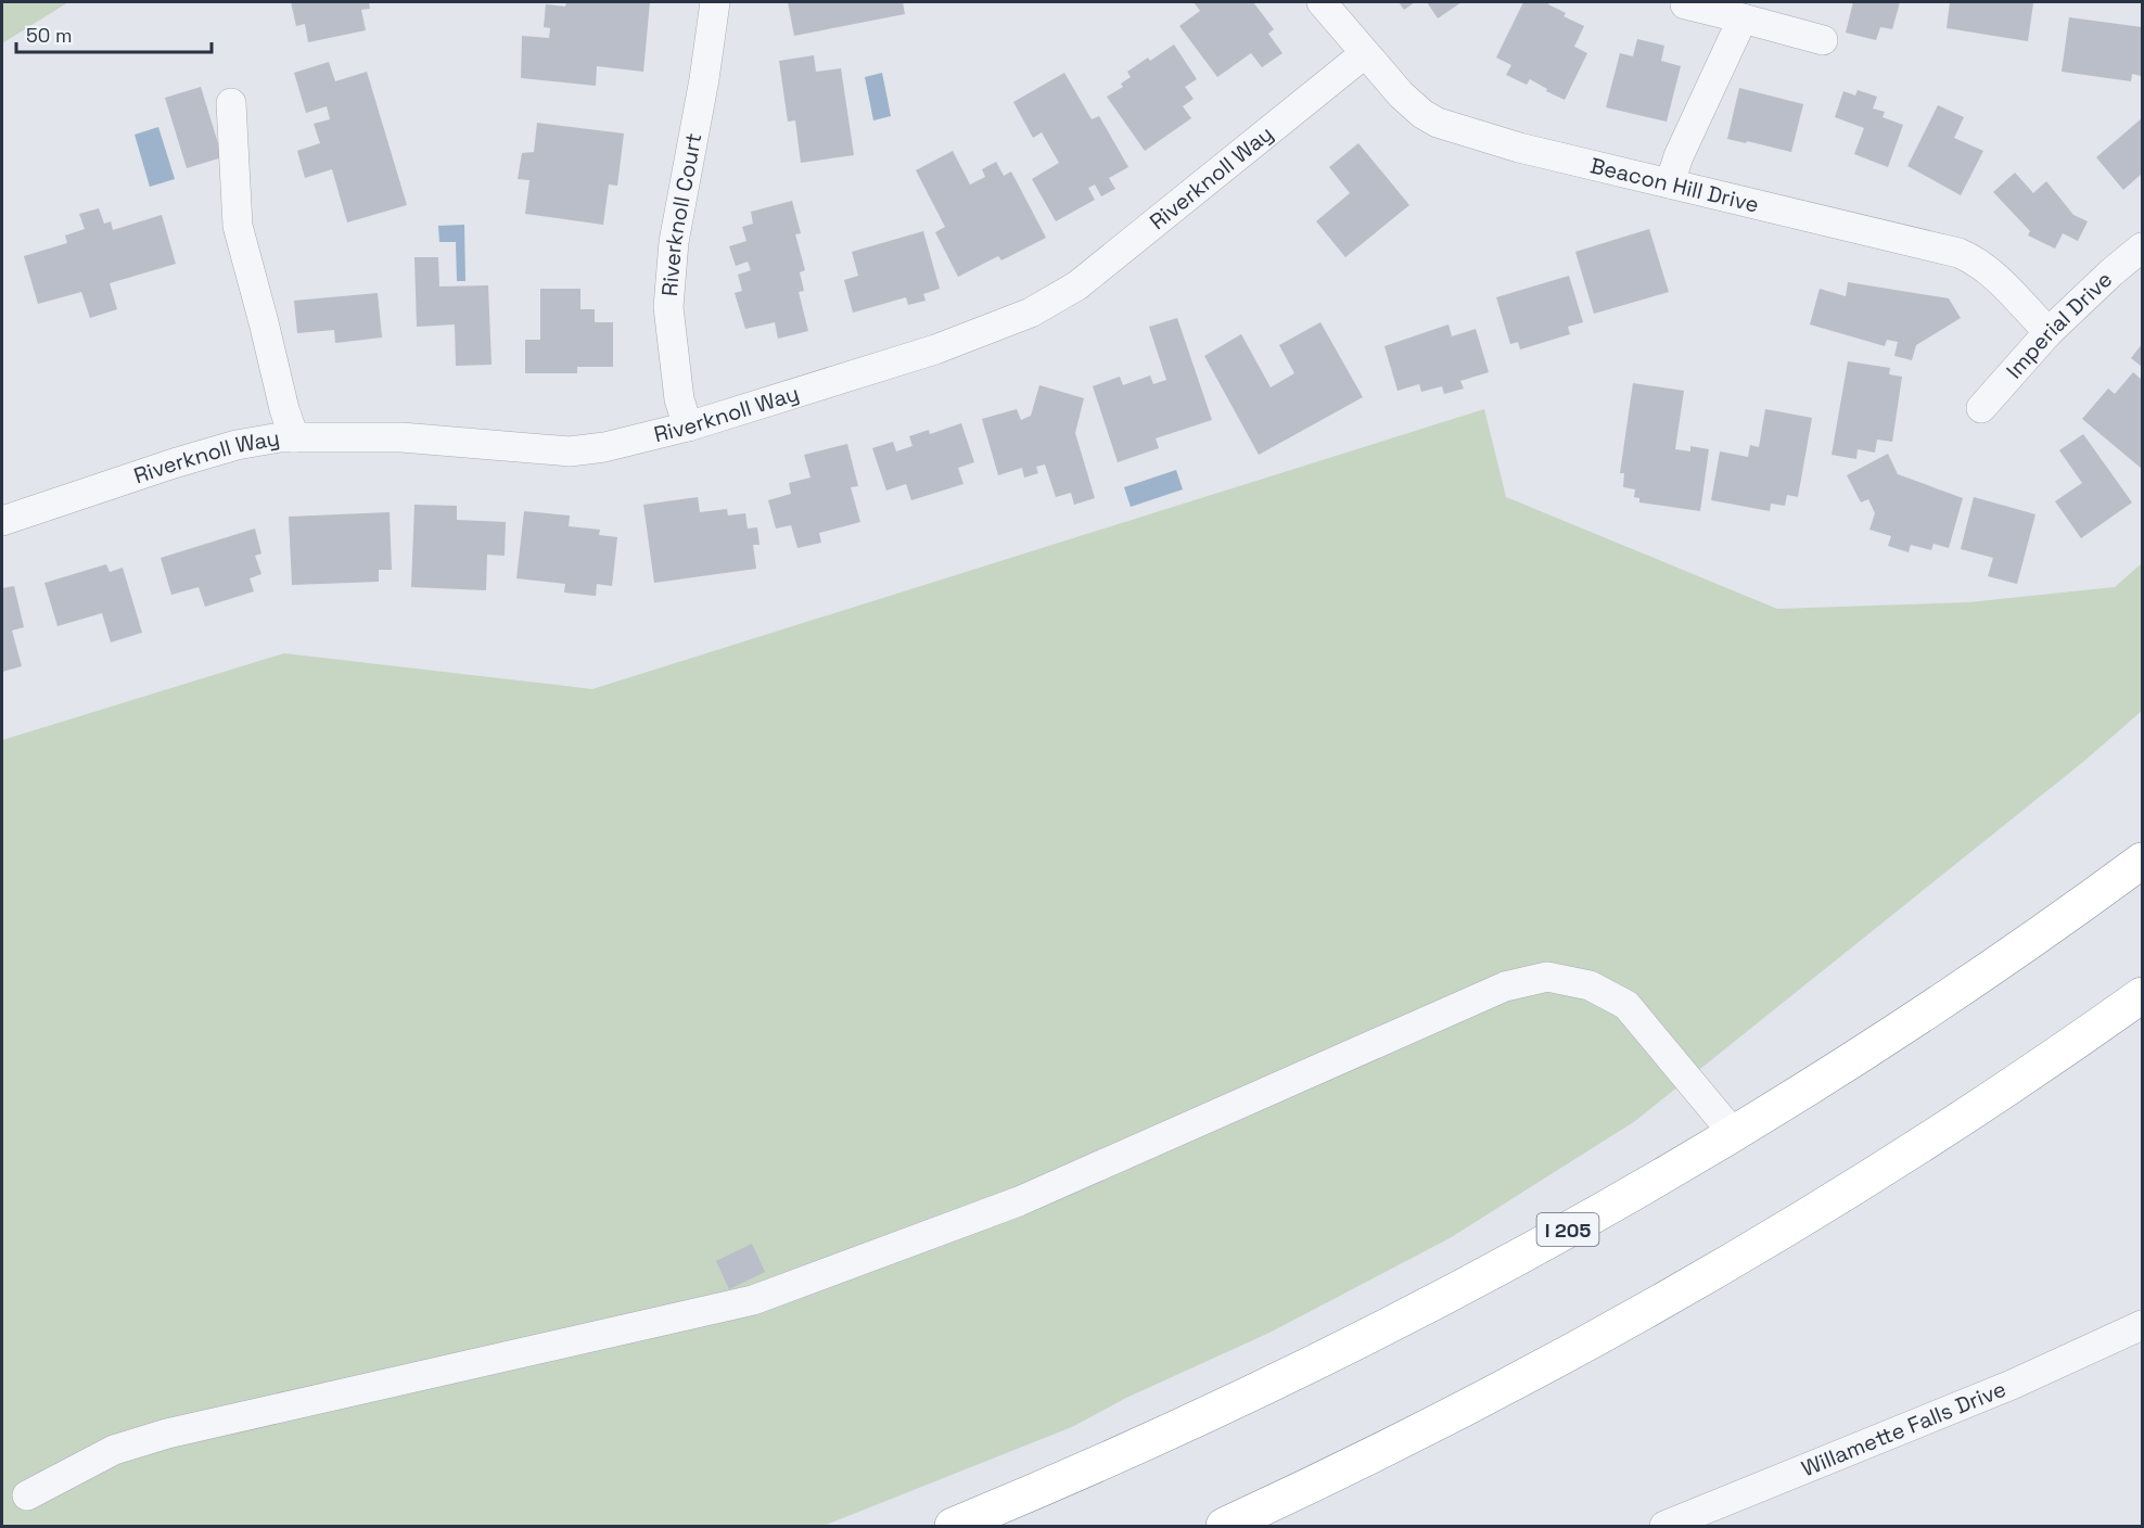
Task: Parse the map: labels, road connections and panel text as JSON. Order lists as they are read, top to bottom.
{
  "streets": {
    "highway": ["I 205"],
    "street": [
      "Riverknoll Way",
      "Beacon Hill Drive",
      "Riverknoll Court",
      "Imperial Drive",
      "Willamette Falls Drive"
    ]
  },
  "crossings": [
    ["Riverknoll Way", "Beacon Hill Drive"],
    ["Riverknoll Way", "Riverknoll Court"],
    ["Beacon Hill Drive", "Imperial Drive"]
  ],
  "scale_bar": "50 m"
}
